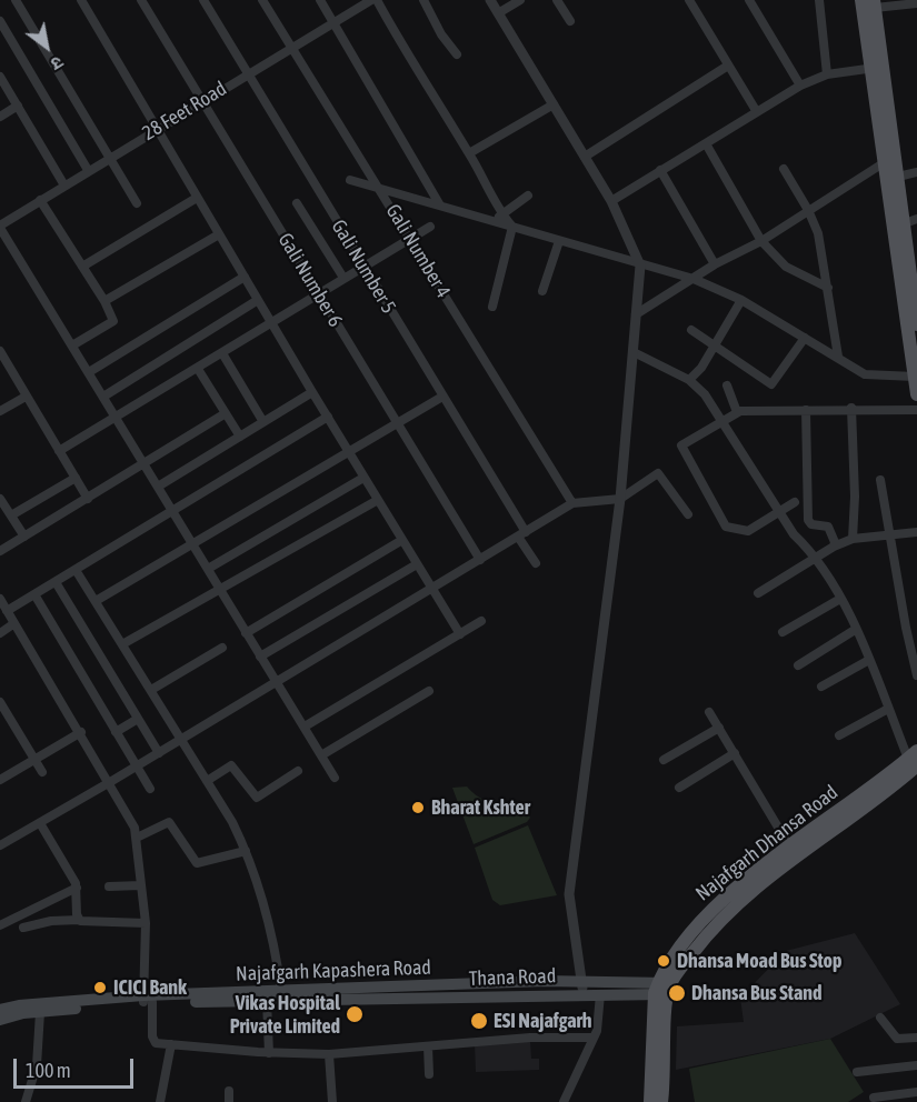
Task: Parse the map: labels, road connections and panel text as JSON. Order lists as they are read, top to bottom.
{
  "streets": {
    "main road": ["Najafgarh Dhansa Road", "Najafgarh Kapashera Road", "Thana Road"],
    "street": [
      "28 Feet Road",
      "Gali Number 4",
      "Gali Number 5",
      "Gali Number 6"
    ]
  },
  "crossings": [
    ["28 Feet Road", "Gali Number 5"],
    ["28 Feet Road", "Gali Number 6"],
    ["Najafgarh Dhansa Road", "Najafgarh Kapashera Road"],
    ["Najafgarh Dhansa Road", "Thana Road"],
    ["Najafgarh Kapashera Road", "Thana Road"]
  ],
  "places": [
    "Bharat Kshter",
    "Dhansa Moad Bus Stop",
    "ICICI Bank",
    "Dhansa Bus Stand",
    "Vikas Hospital Private Limited",
    "ESI Najafgarh"
  ],
  "scale_bar": "100 m",
  "north": "bottom right"
}
